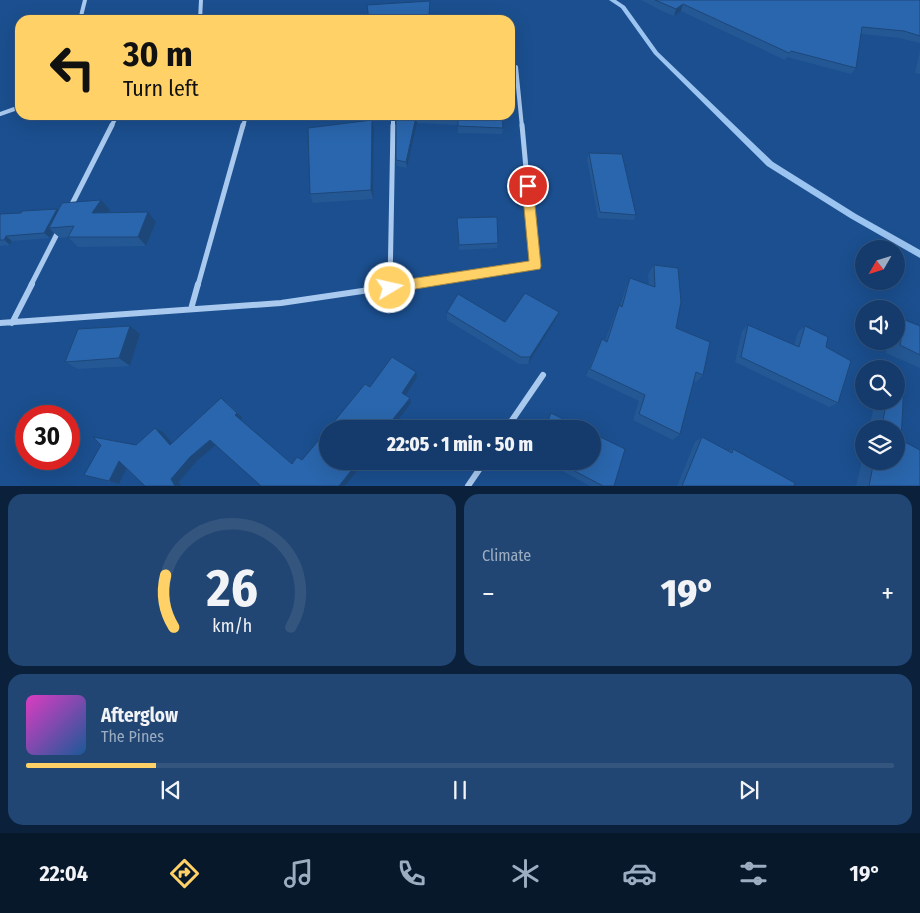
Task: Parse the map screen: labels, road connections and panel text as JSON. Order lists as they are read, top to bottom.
{
  "north": "bottom left",
  "page": {
    "turn": ["30 m", "Turn left"],
    "limit": "30",
    "trip": "22:05 · 1 min · 50 m",
    "tile": "Climate",
    "heat": ["−", "19°", "+"],
    "song": ["Afterglow", "The Pines"],
    "tabs": ["22:04", "19°"],
    "gauge": ["26", "km/h"]
  }
}
